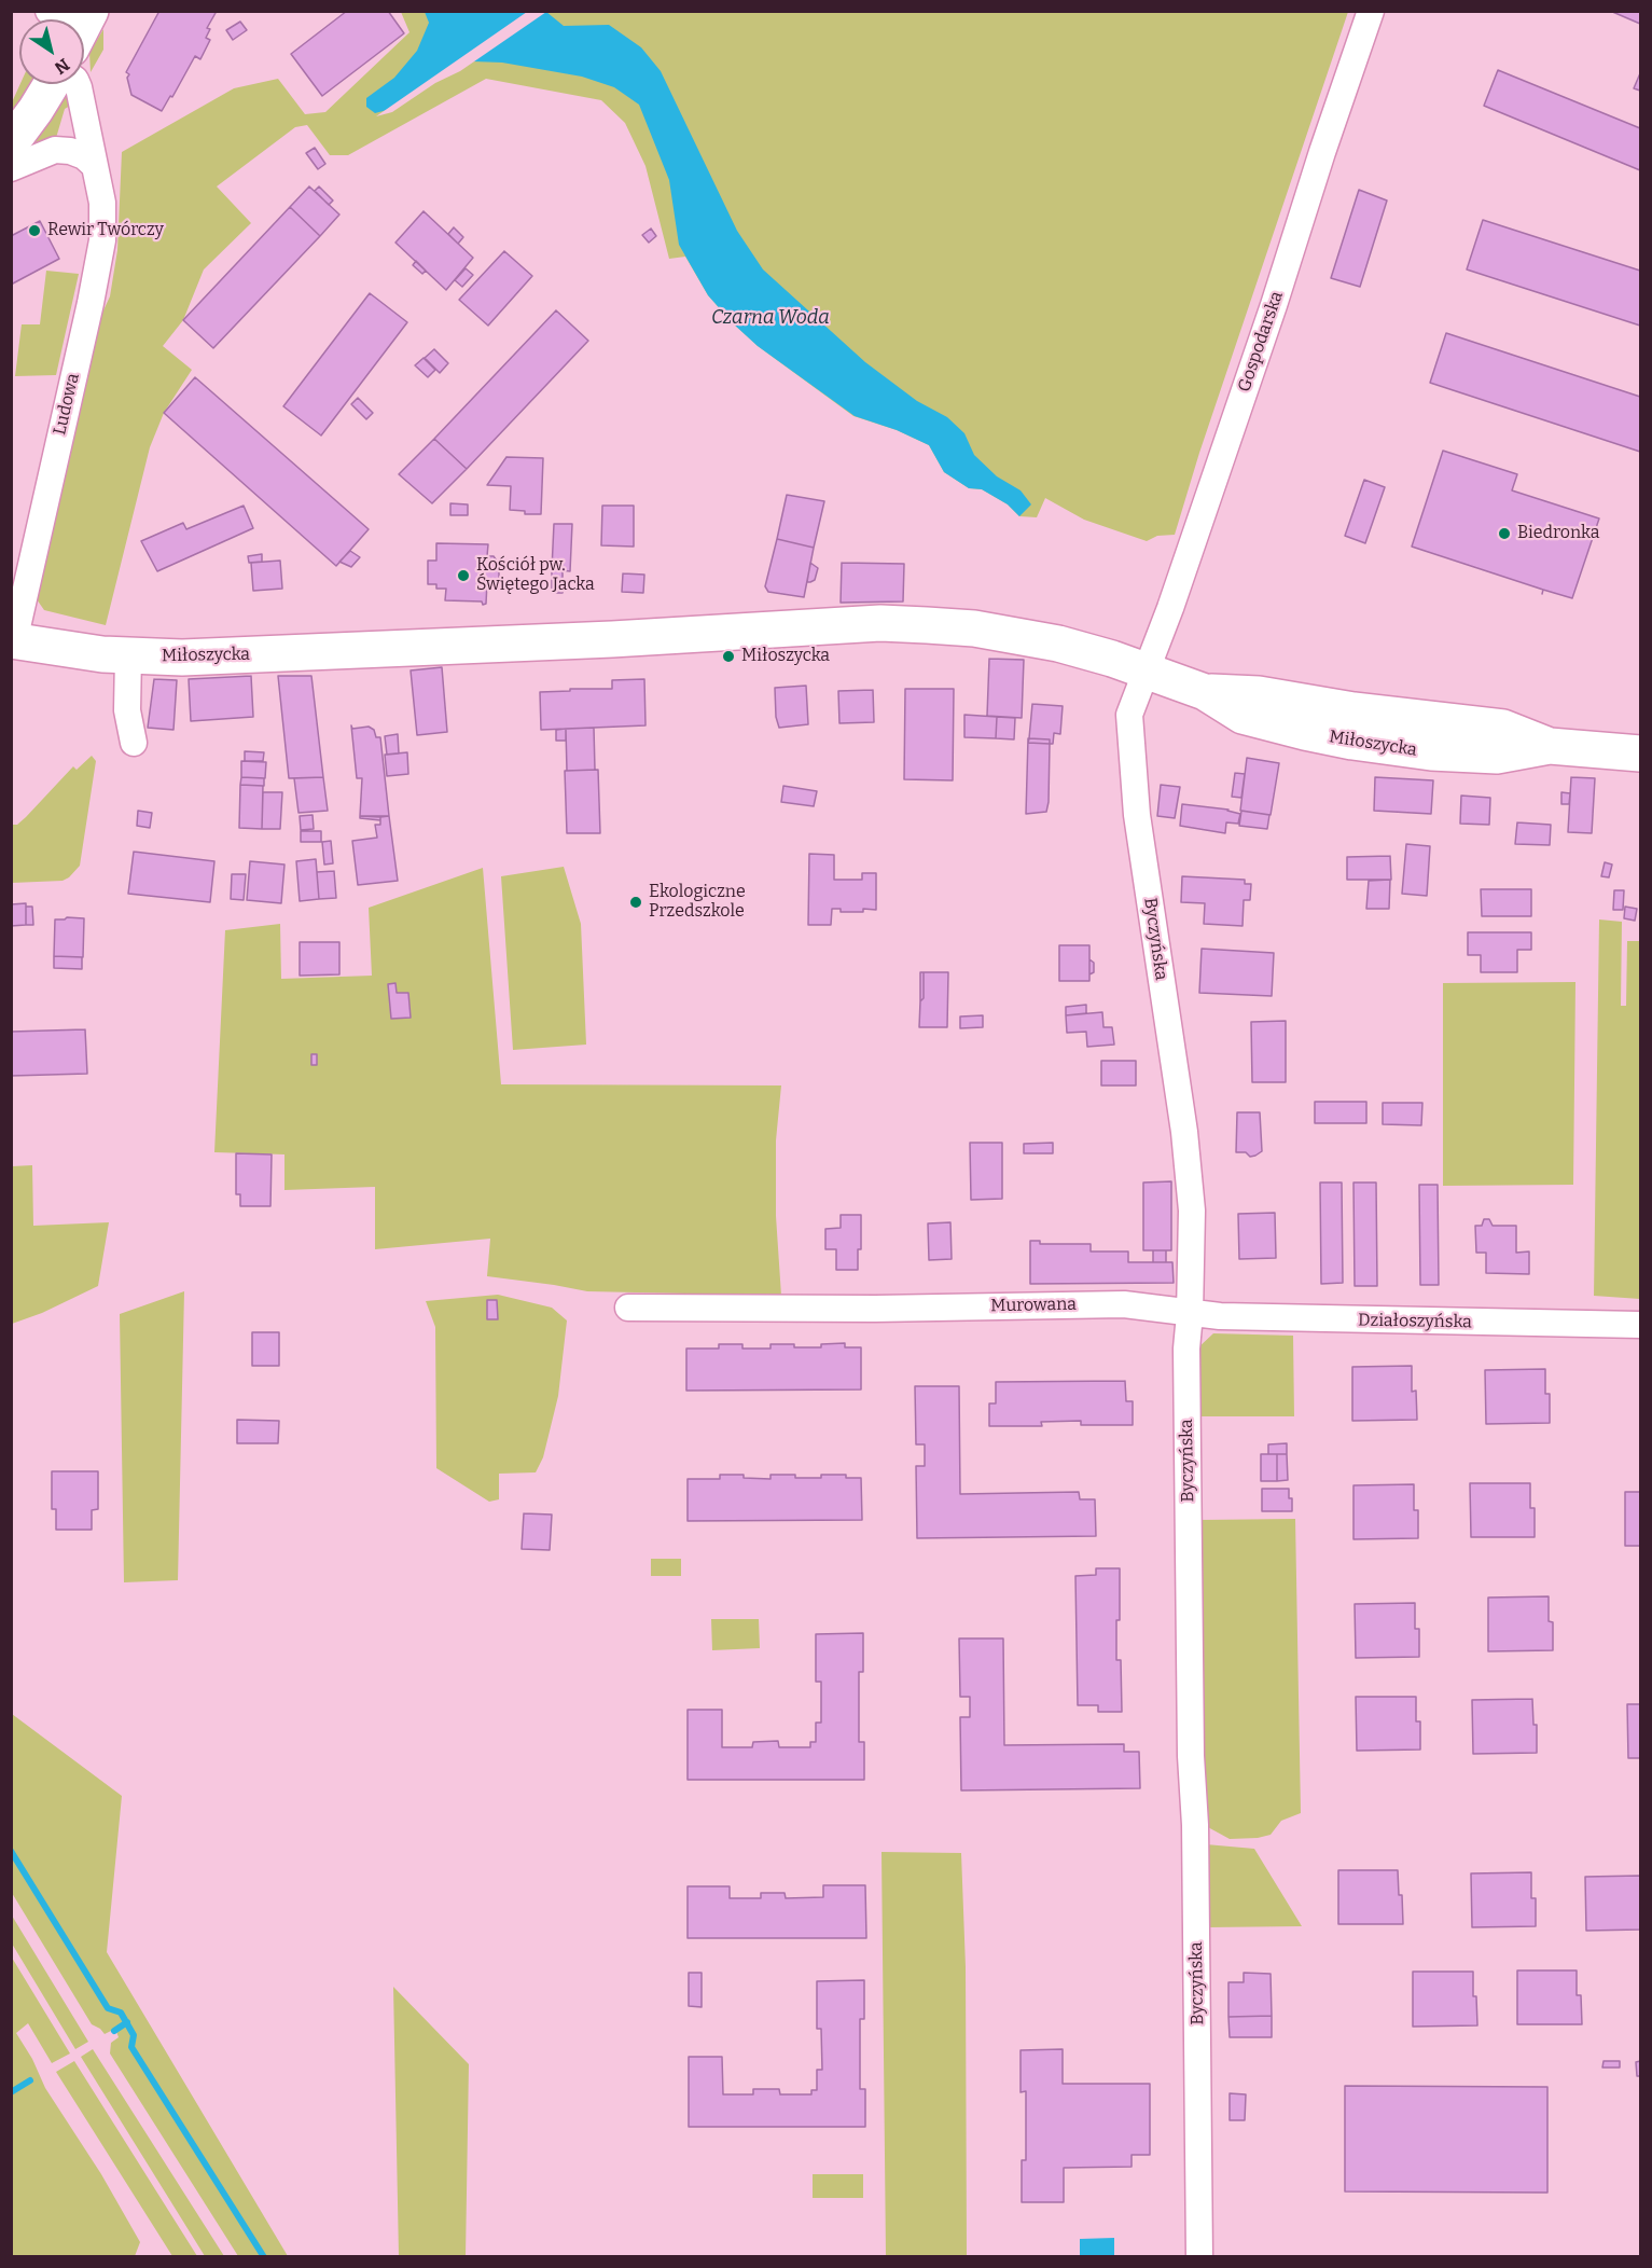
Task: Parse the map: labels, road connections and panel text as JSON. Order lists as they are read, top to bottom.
{
  "streets": {
    "street": [
      "Gospodarska",
      "Ludowa",
      "Miłoszycka",
      "Byczyńska",
      "Murowana",
      "Działoszyńska"
    ]
  },
  "crossings": [
    ["Gospodarska", "Miłoszycka"],
    ["Gospodarska", "Byczyńska"],
    ["Ludowa", "Miłoszycka"],
    ["Miłoszycka", "Byczyńska"],
    ["Byczyńska", "Murowana"],
    ["Byczyńska", "Działoszyńska"],
    ["Murowana", "Działoszyńska"]
  ],
  "water": ["Czarna Woda"],
  "places": [
    "Rewir Twórczy",
    "Biedronka",
    "Kościół pw. Świętego Jacka",
    "Miłoszycka",
    "Ekologiczne Przedszkole"
  ],
  "north": "bottom right"
}
